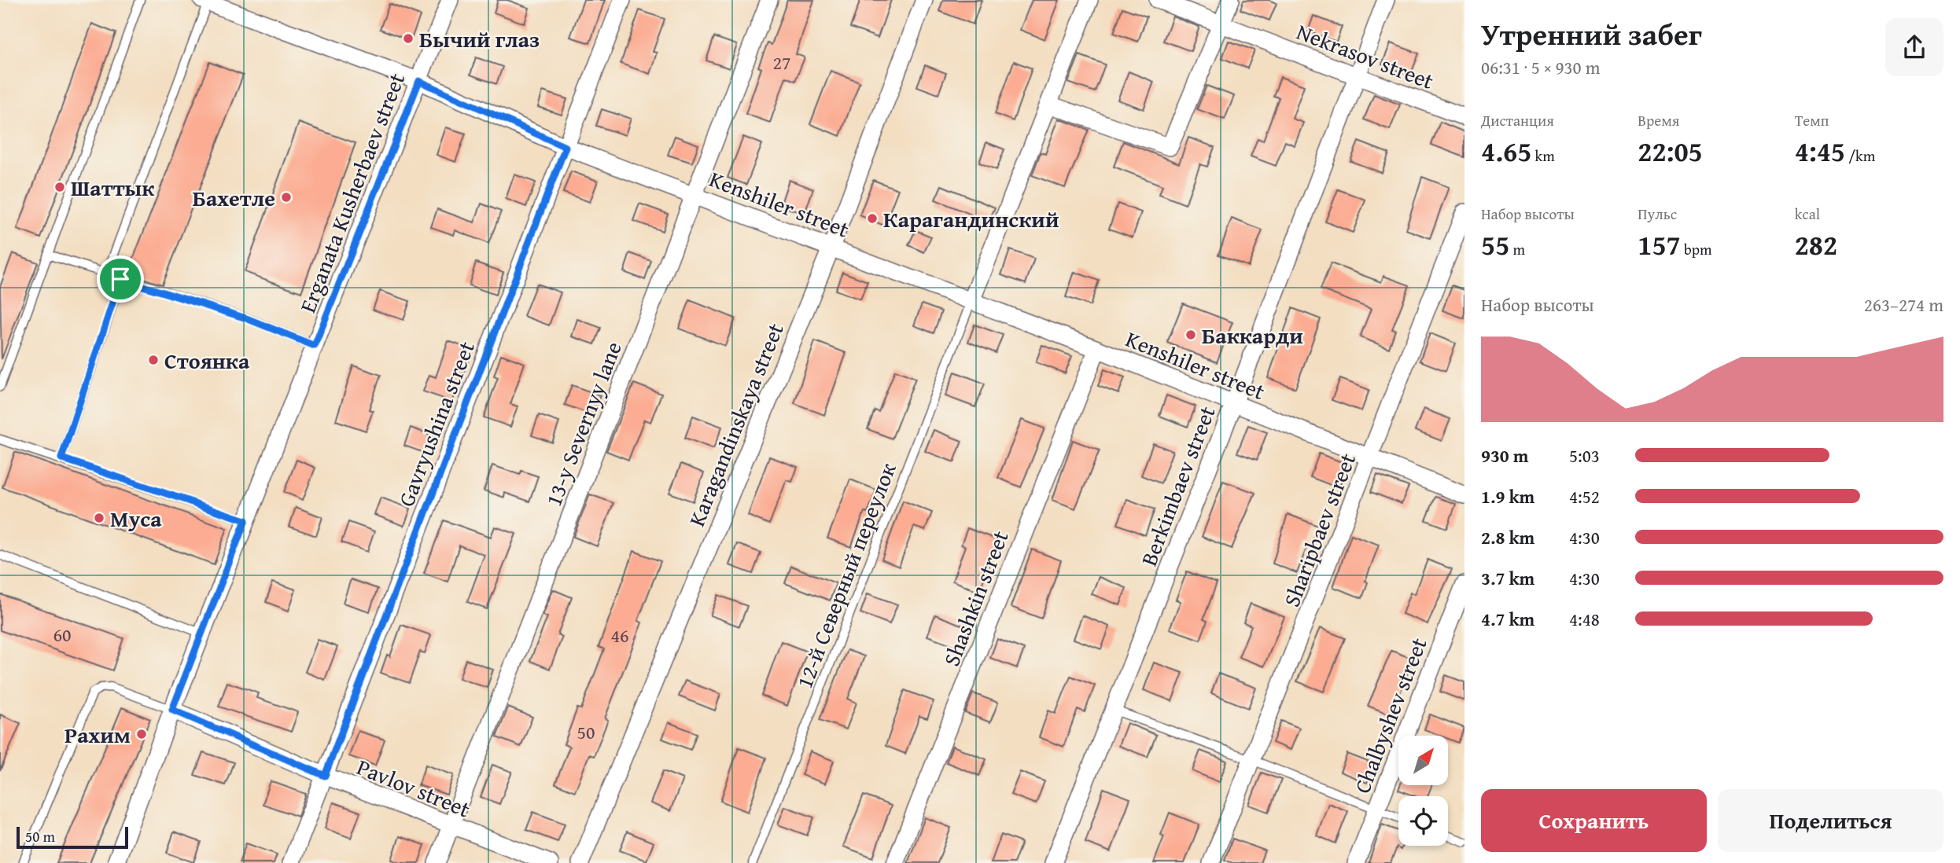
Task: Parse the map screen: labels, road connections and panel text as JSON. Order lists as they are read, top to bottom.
{
  "streets": {
    "street": [
      "Nekrasov street",
      "Erganata Kusherbaev street",
      "Kenshiler street",
      "Gavryushina street",
      "13-y Severnyy lane",
      "Karagandinskaya street",
      "Berkimbaev street",
      "Sharipbaev street",
      "Shashkin street",
      "Chalbyshev street",
      "Pavlov street"
    ],
    "lane": ["12-й Северный переулок"]
  },
  "crossings": [
    ["Nekrasov street", "Berkimbaev street"],
    ["Erganata Kusherbaev street", "Kenshiler street"],
    ["Erganata Kusherbaev street", "Pavlov street"],
    ["Kenshiler street", "Gavryushina street"],
    ["Kenshiler street", "13-y Severnyy lane"],
    ["Kenshiler street", "Karagandinskaya street"],
    ["Kenshiler street", "Berkimbaev street"],
    ["Kenshiler street", "Sharipbaev street"],
    ["Kenshiler street", "12-й Северный переулок"],
    ["Kenshiler street", "Shashkin street"],
    ["Gavryushina street", "Pavlov street"],
    ["13-y Severnyy lane", "Pavlov street"]
  ],
  "places": [
    "Бычий глаз",
    "Шаттык",
    "Бахетле",
    "Карагандинский",
    "Баккарди",
    "Стоянка",
    "Муса",
    "Рахим"
  ],
  "house_numbers": [
    "27",
    "60",
    "46",
    "50"
  ],
  "scale_bar": "50 m",
  "north": "top right",
  "page": {
    "heading": ["Утренний забег", "06:31 · 5 × 930 m"],
    "stats": [
      ["Дистанция", "4.65 km"],
      ["Время", "22:05"],
      ["Темп", "4:45 /km"],
      ["Набор высоты", "55 m"],
      ["Пульс", "157 bpm"],
      ["kcal", "282"]
    ],
    "chart": ["Набор высоты", "263–274 m"],
    "list": [
      {
        "name": "930 m",
        "note": "5:03"
      },
      {
        "name": "1.9 km",
        "note": "4:52"
      },
      {
        "name": "2.8 km",
        "note": "4:30"
      },
      {
        "name": "3.7 km",
        "note": "4:30"
      },
      {
        "name": "4.7 km",
        "note": "4:48"
      }
    ],
    "buttons": ["Сохранить", "Поделиться"],
    "scale": "50 m"
  }
}
